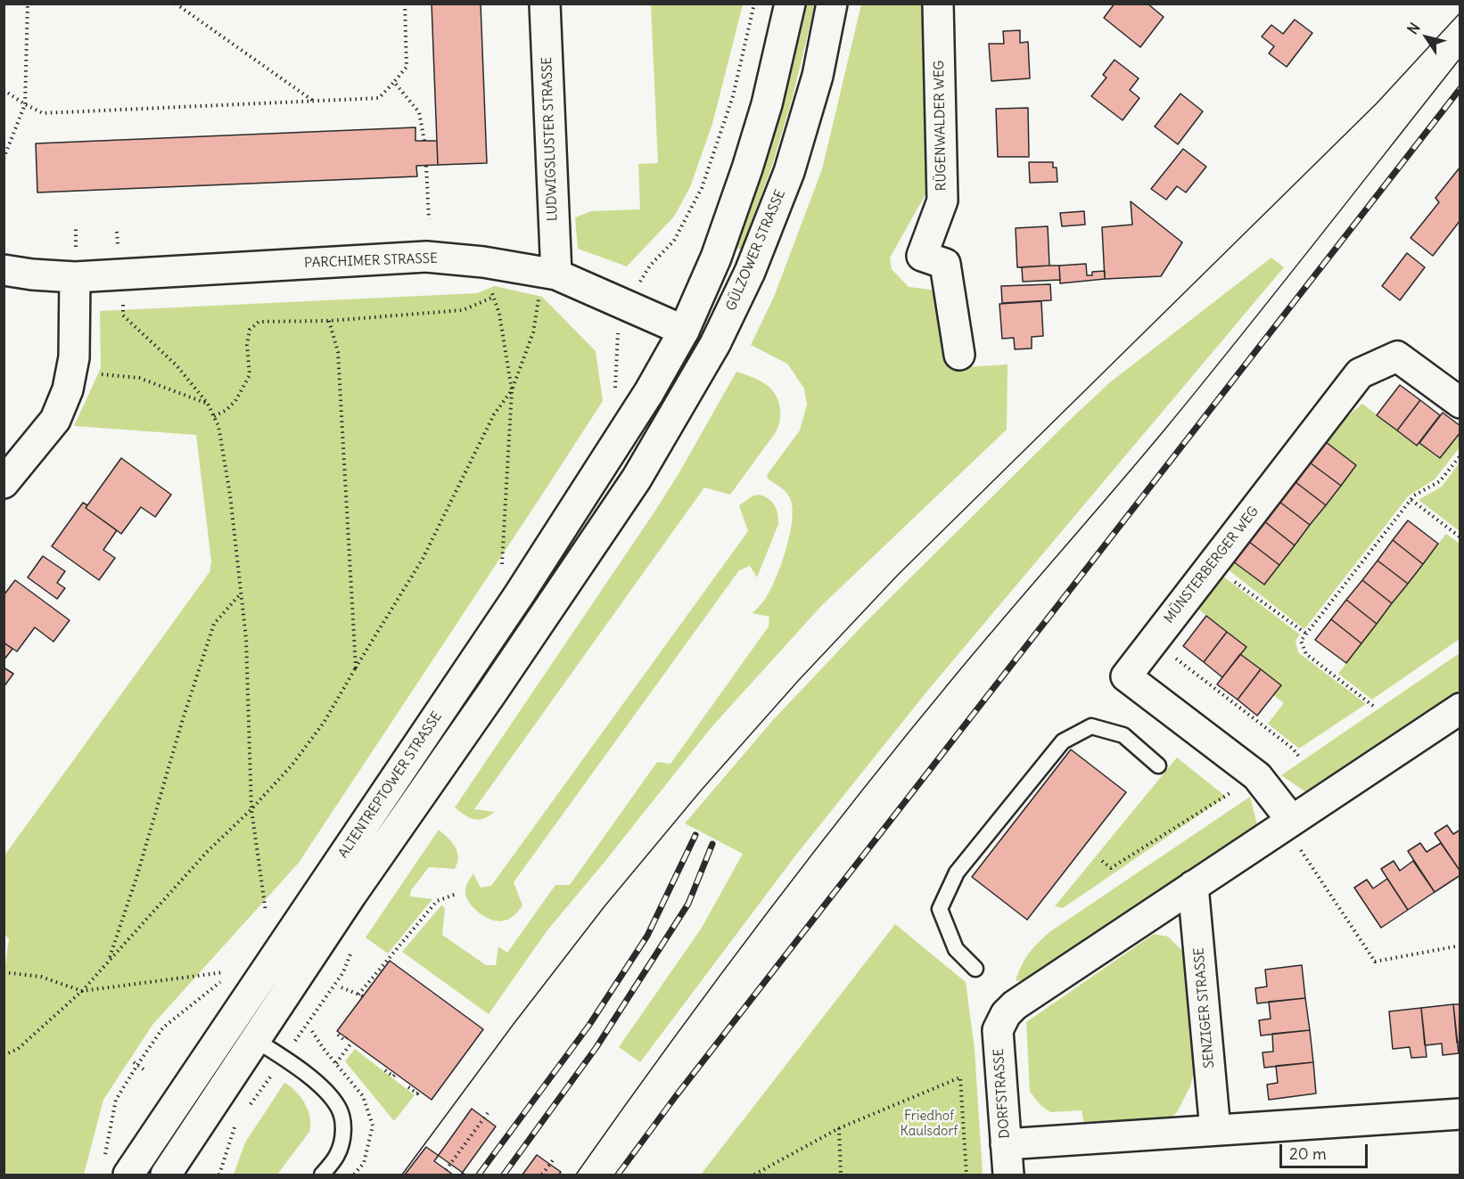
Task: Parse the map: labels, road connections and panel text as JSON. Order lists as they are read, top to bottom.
{
  "streets": {
    "street": [
      "RÜGENWALDER WEG",
      "LUDWIGSLUSTER STRASSE",
      "GÜLZOWER STRASSE",
      "PARCHIMER STRASSE",
      "MÜNSTERBERGER WEG",
      "ALTENTREPTOWER STRASSE",
      "SENZIGER STRASSE",
      "DORFSTRASSE"
    ]
  },
  "crossings": [
    ["LUDWIGSLUSTER STRASSE", "PARCHIMER STRASSE"],
    ["GÜLZOWER STRASSE", "PARCHIMER STRASSE"],
    ["PARCHIMER STRASSE", "ALTENTREPTOWER STRASSE"],
    ["SENZIGER STRASSE", "DORFSTRASSE"]
  ],
  "parks": ["Friedhof Kaulsdorf"],
  "scale_bar": "20 m",
  "north": "top left"
}
